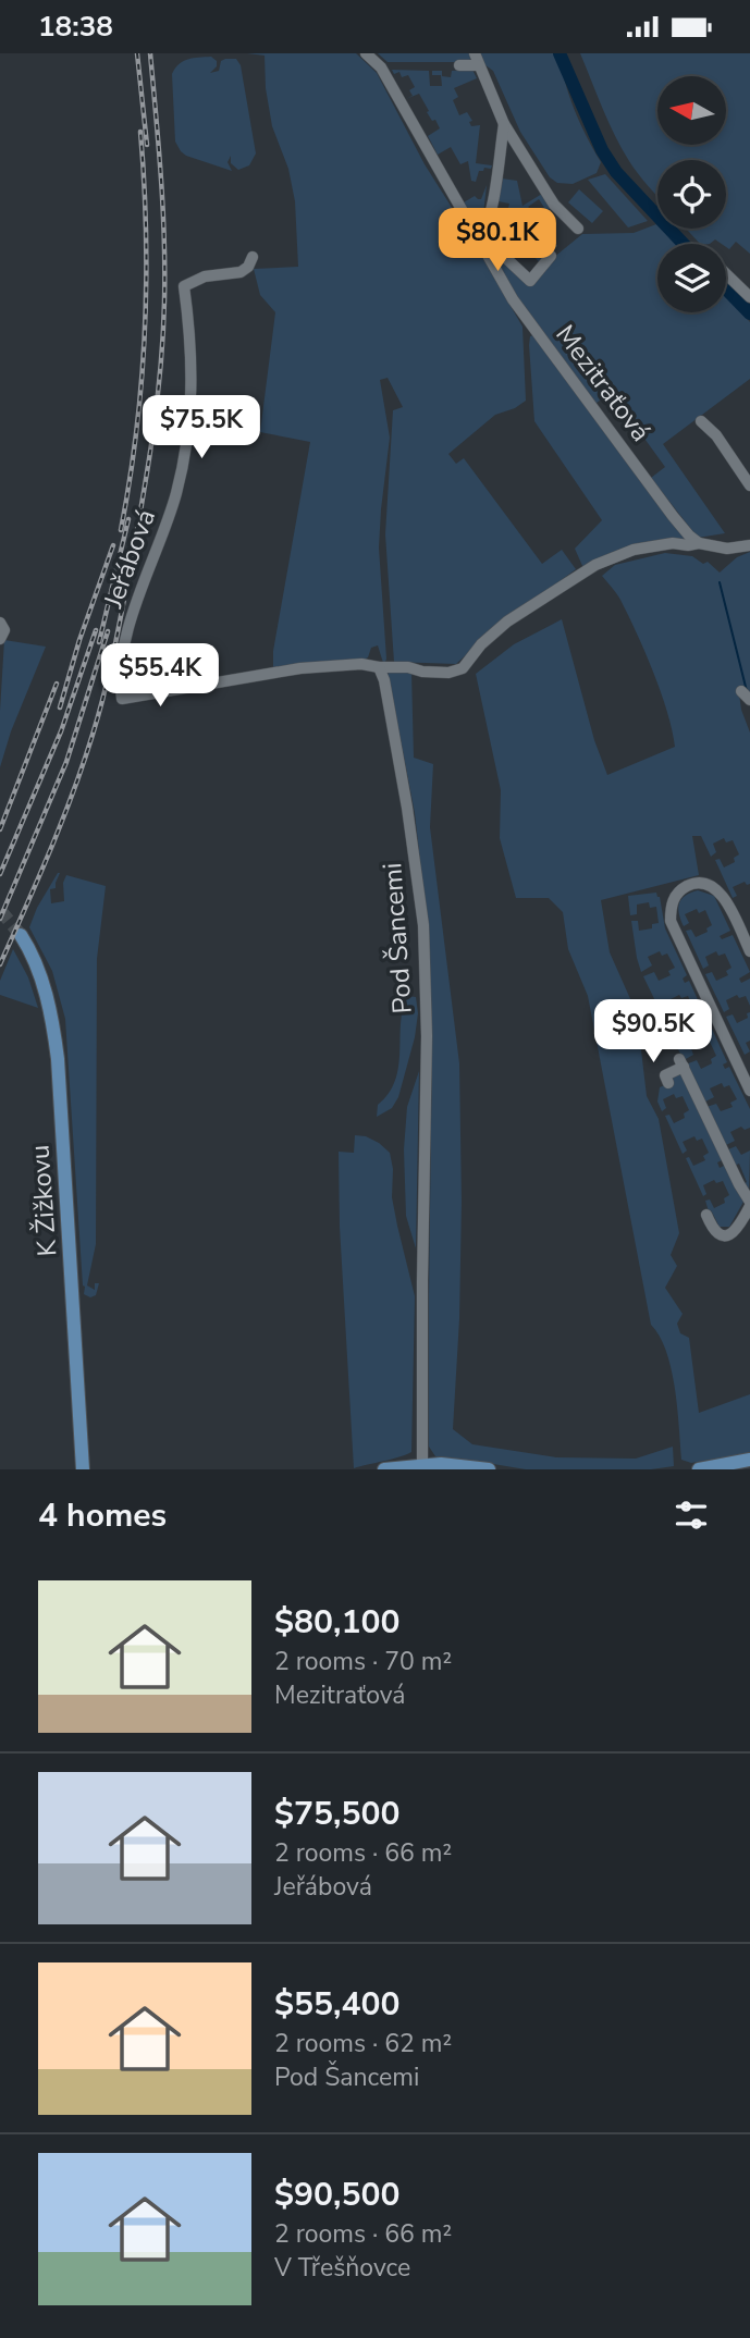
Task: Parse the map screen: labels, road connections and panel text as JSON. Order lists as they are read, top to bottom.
{
  "streets": {
    "main road": ["K Žižkovu"],
    "street": ["Mezitraťová", "Jeřábová", "Pod Šancemi"]
  },
  "crossings": [
    ["Jeřábová", "Pod Šancemi"]
  ],
  "north": "left",
  "page": {
    "status": "18:38",
    "price": [
      "$80.1K",
      "$75.5K",
      "$55.4K",
      "$90.5K"
    ],
    "heading": "4 homes",
    "list": [
      {
        "name": "$80,100",
        "note": "2 rooms · 70 m² · Mezitraťová"
      },
      {
        "name": "$75,500",
        "note": "2 rooms · 66 m² · Jeřábová"
      },
      {
        "name": "$55,400",
        "note": "2 rooms · 62 m² · Pod Šancemi"
      },
      {
        "name": "$90,500",
        "note": "2 rooms · 66 m² · V Třešňovce"
      }
    ]
  }
}
